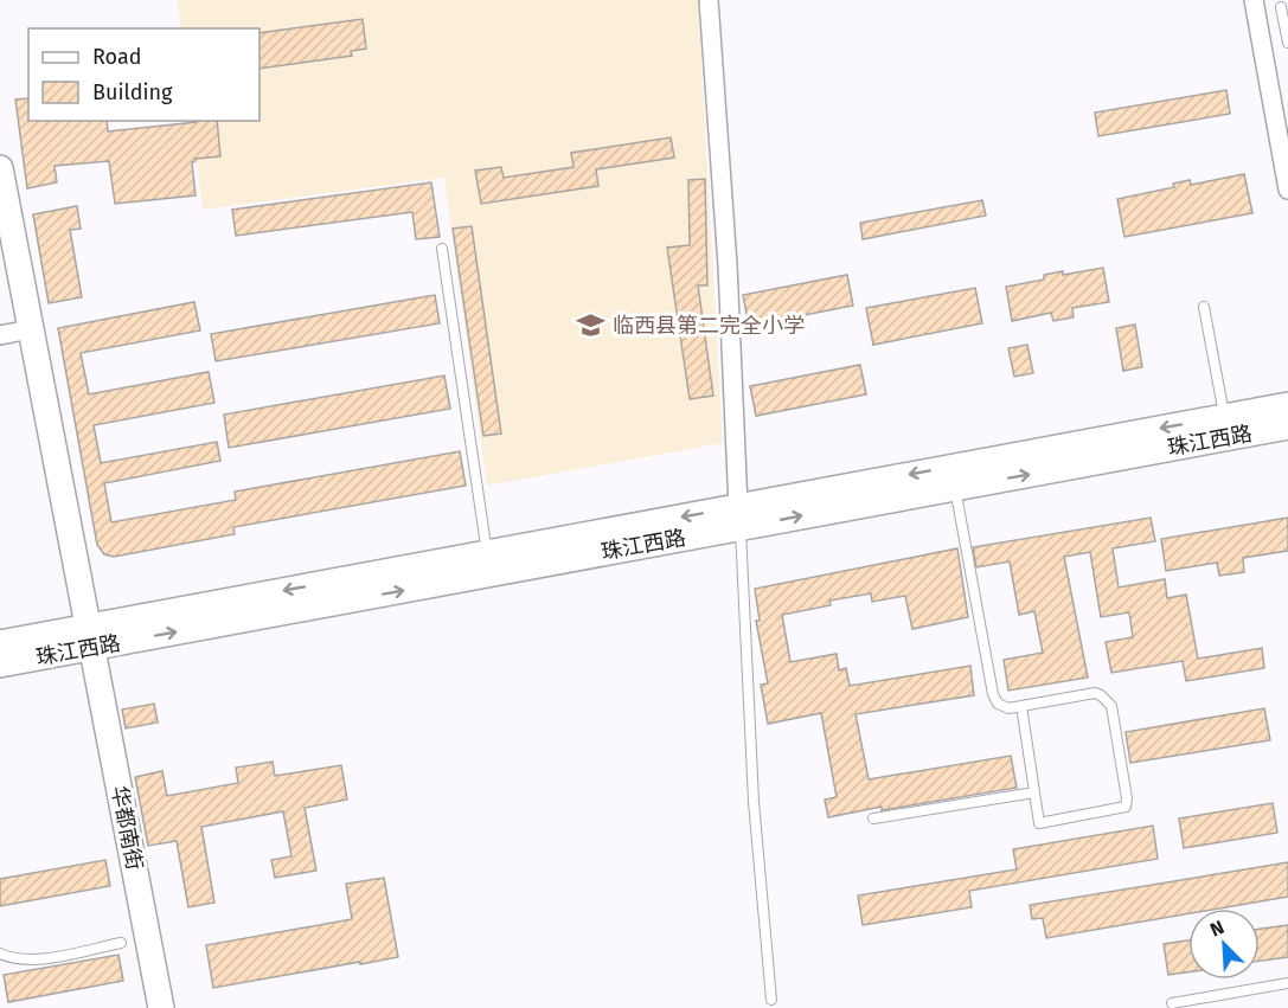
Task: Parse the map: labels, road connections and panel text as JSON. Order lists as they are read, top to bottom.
{
  "streets": {
    "main road": ["珠江西路", "华都南街"]
  },
  "crossings": [
    ["珠江西路", "华都南街"]
  ],
  "places": {
    "school or university": ["临西县第二完全小学"]
  },
  "legend": ["Road", "Building"],
  "north": "top left"
}
